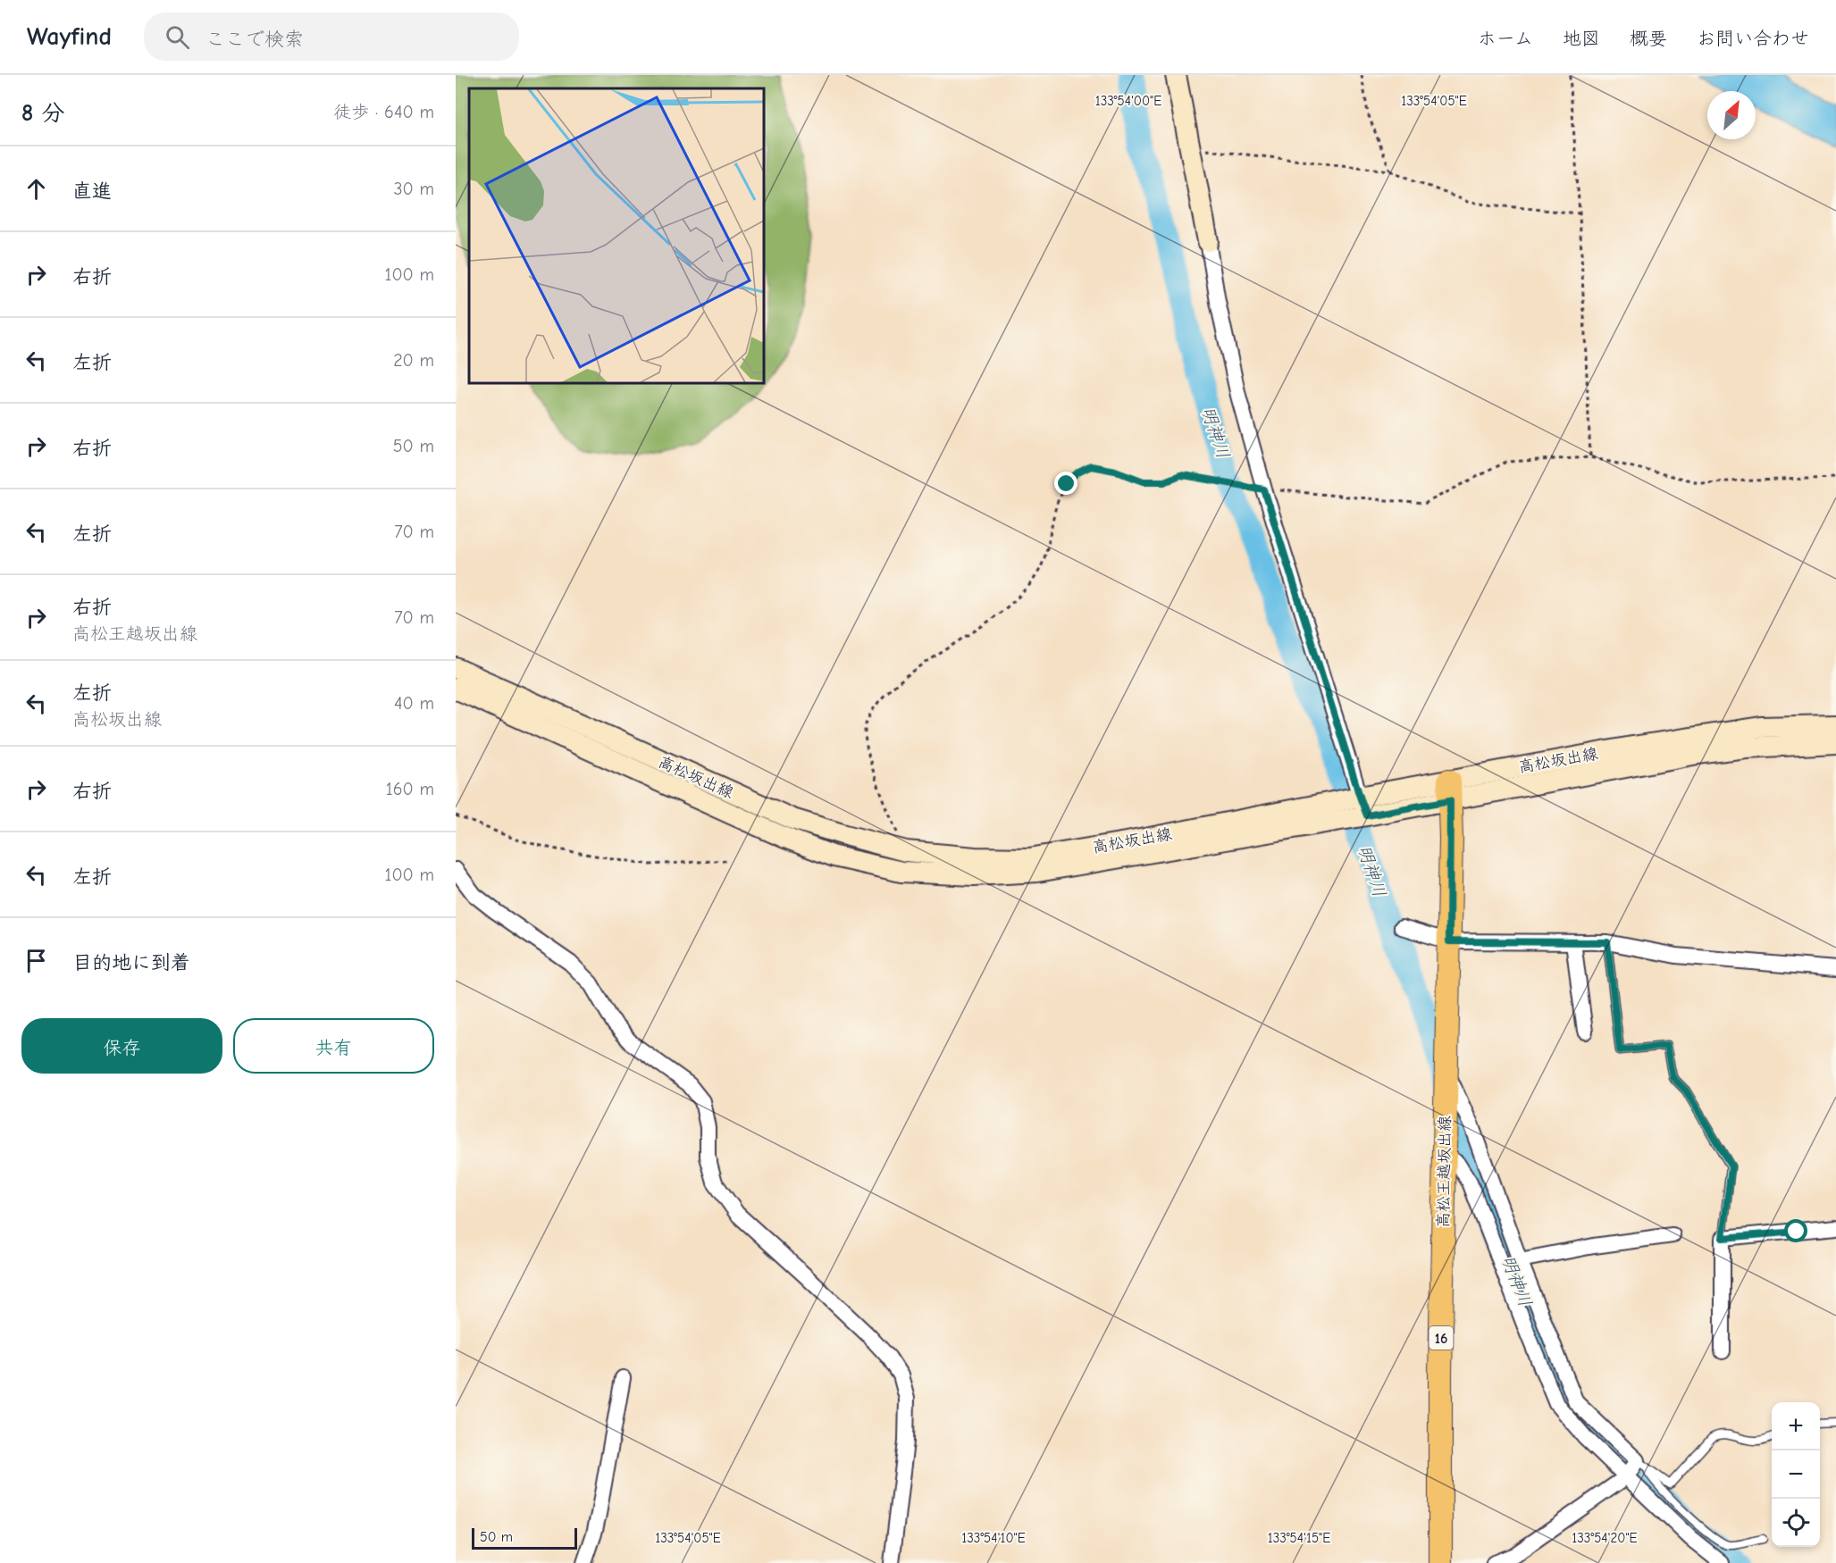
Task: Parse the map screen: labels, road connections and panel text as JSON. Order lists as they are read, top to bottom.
{
  "streets": {
    "main road": ["高松坂出線", "高松王越坂出線", "16"]
  },
  "crossings": [
    ["高松坂出線", "高松王越坂出線"]
  ],
  "water": ["明神川"],
  "scale_bar": "50 m",
  "north": "top right",
  "page": {
    "header": "Wayfind",
    "search": "ここで検索",
    "nav": [
      "ホーム",
      "地図",
      "概要",
      "お問い合わせ"
    ],
    "heading": ["8 分", "徒歩 · 640 m"],
    "list": [
      ["直進", "30 m"],
      ["右折", "100 m"],
      ["左折", "20 m"],
      ["右折", "50 m"],
      ["左折", "70 m"],
      ["右折", "高松王越坂出線", "70 m"],
      ["左折", "高松坂出線", "40 m"],
      ["右折", "160 m"],
      ["左折", "100 m"],
      "目的地に到着"
    ],
    "buttons": ["保存", "共有"],
    "map_buttons": ["+", "−"],
    "scale": "50 m"
  },
  "coordinates": [
    "133°54'00\"E",
    "133°54'05\"E",
    "133°54'10\"E",
    "133°54'15\"E",
    "133°54'20\"E"
  ]
}
